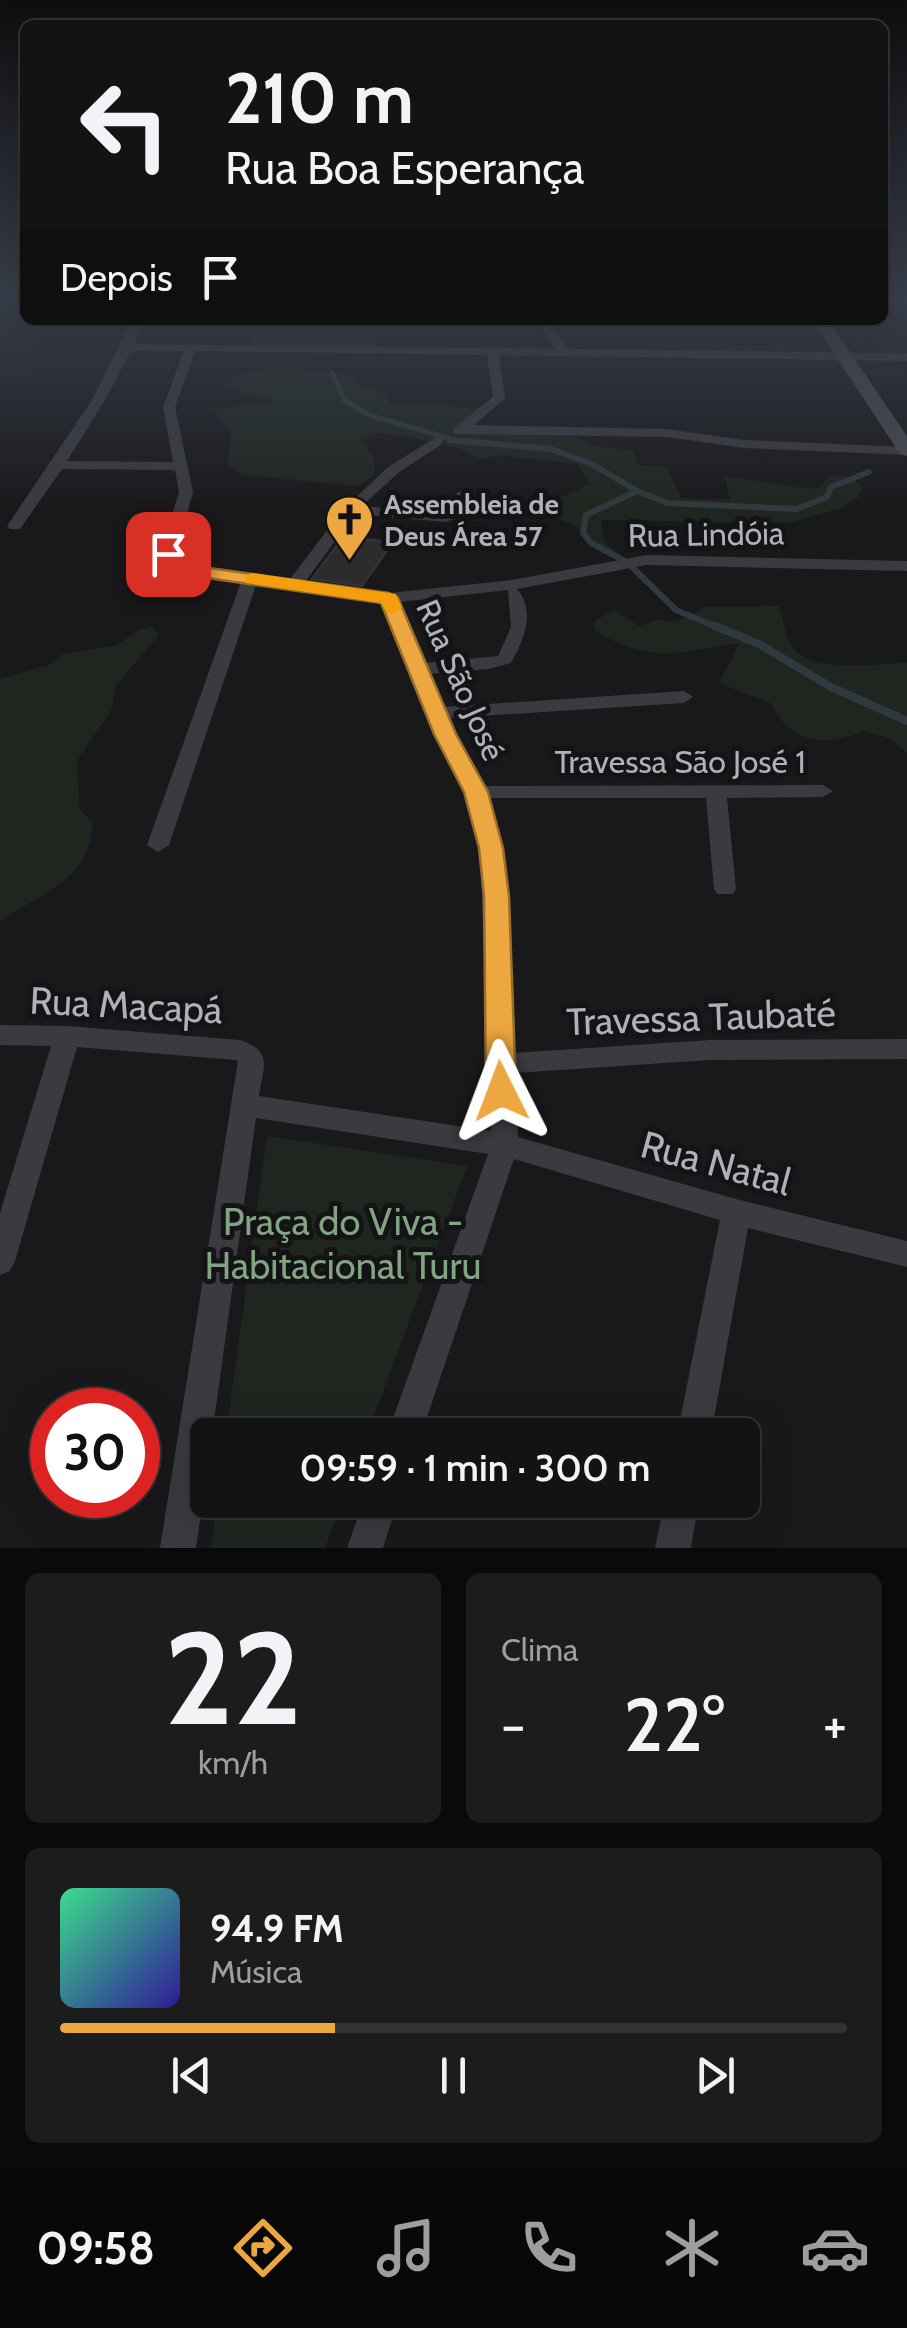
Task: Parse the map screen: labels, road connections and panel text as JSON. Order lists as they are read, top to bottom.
{
  "streets": {
    "street": [
      "Rua Lindóia",
      "Rua São José",
      "Travessa São José 1",
      "Rua Macapá",
      "Travessa Taubaté",
      "Rua Natal"
    ]
  },
  "crossings": [
    ["Rua Lindóia", "Rua São José"],
    ["Rua São José", "Travessa São José 1"],
    ["Rua São José", "Travessa Taubaté"],
    ["Rua São José", "Rua Natal"]
  ],
  "parks": ["Praça do Viva - Habitacional Turu"],
  "places": {
    "church": ["Assembleia de Deus Área 57"]
  },
  "page": {
    "turn": ["210 m", "Rua Boa Esperança"],
    "then": "Depois",
    "limit": "30",
    "trip": "09:59 · 1 min · 300 m",
    "tile": [
      ["22", "km/h"],
      "Clima"
    ],
    "heat": ["−", "22°", "+"],
    "song": ["94.9 FM", "Música"],
    "tabs": "09:58"
  }
}
